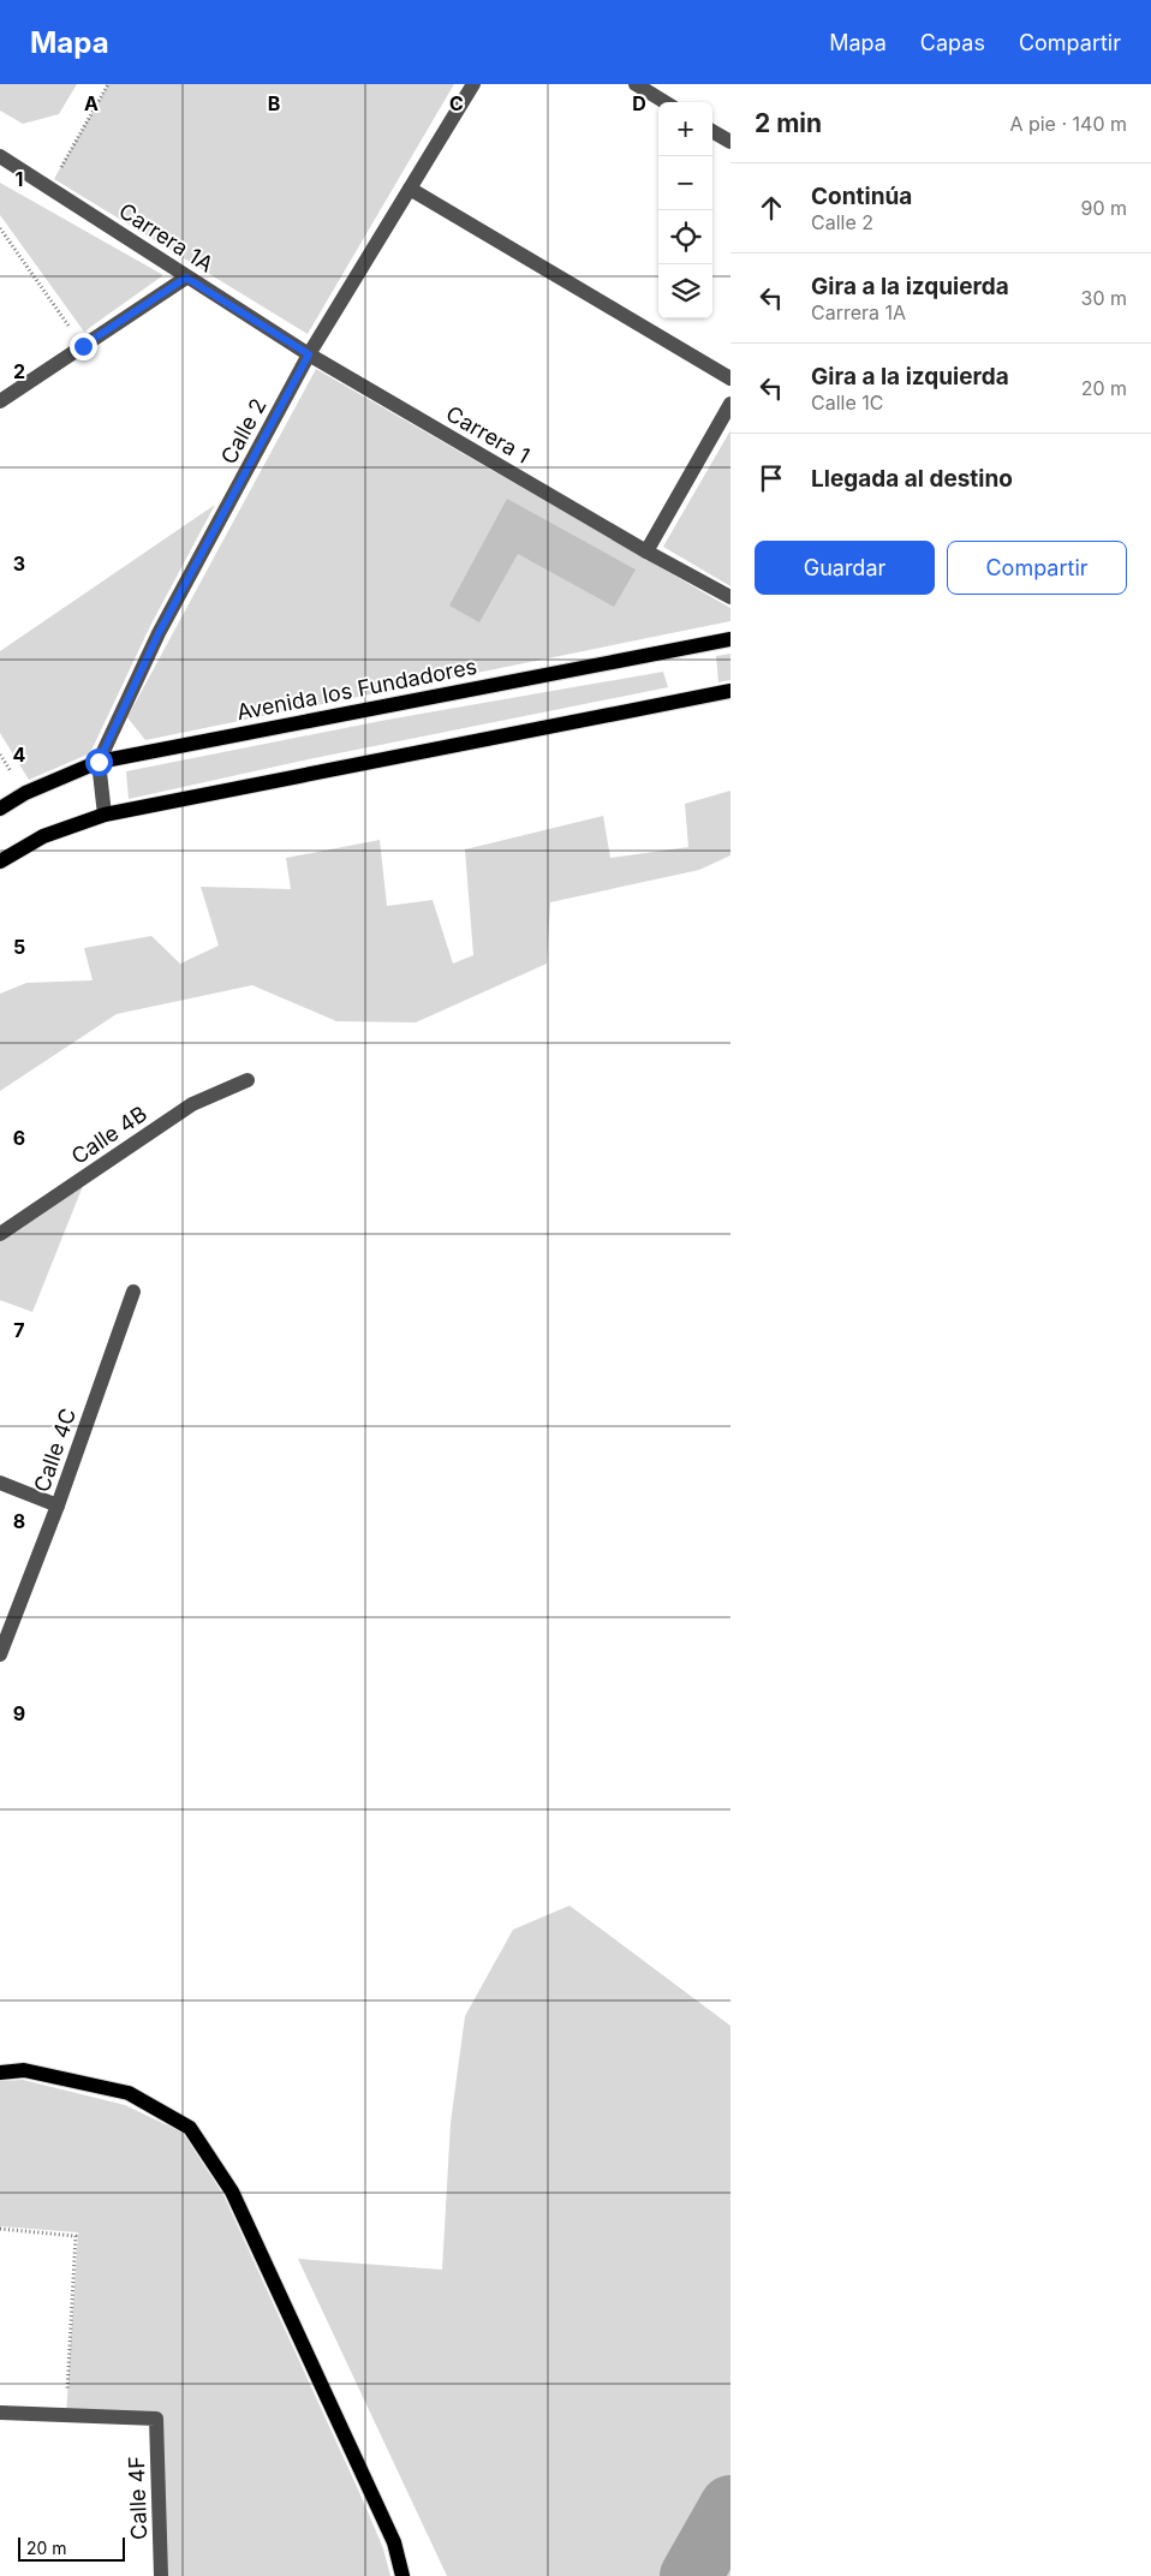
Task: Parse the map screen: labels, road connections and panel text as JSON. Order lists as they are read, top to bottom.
{
  "streets": {
    "main road": ["Avenida los Fundadores"],
    "street": [
      "Carrera 1A",
      "Calle 2",
      "Carrera 1",
      "Calle 4B",
      "Calle 4C",
      "Calle 4F"
    ]
  },
  "crossings": [
    ["Carrera 1A", "Calle 2"],
    ["Carrera 1A", "Carrera 1"],
    ["Calle 2", "Carrera 1"],
    ["Calle 2", "Avenida los Fundadores"]
  ],
  "scale_bar": "20 m",
  "page": {
    "header": "Mapa",
    "nav": ["Mapa", "Capas", "Compartir"],
    "heading": ["2 min", "A pie · 140 m"],
    "map_buttons": ["+", "−"],
    "list": [
      ["Continúa", "Calle 2", "90 m"],
      ["Gira a la izquierda", "Carrera 1A", "30 m"],
      ["Gira a la izquierda", "Calle 1C", "20 m"],
      "Llegada al destino"
    ],
    "buttons": ["Guardar", "Compartir"],
    "scale": "20 m"
  },
  "grid": {
    "columns": [
      "A",
      "B",
      "C",
      "D"
    ],
    "rows": [
      "1",
      "2",
      "3",
      "4",
      "5",
      "6",
      "7",
      "8",
      "9"
    ]
  }
}
